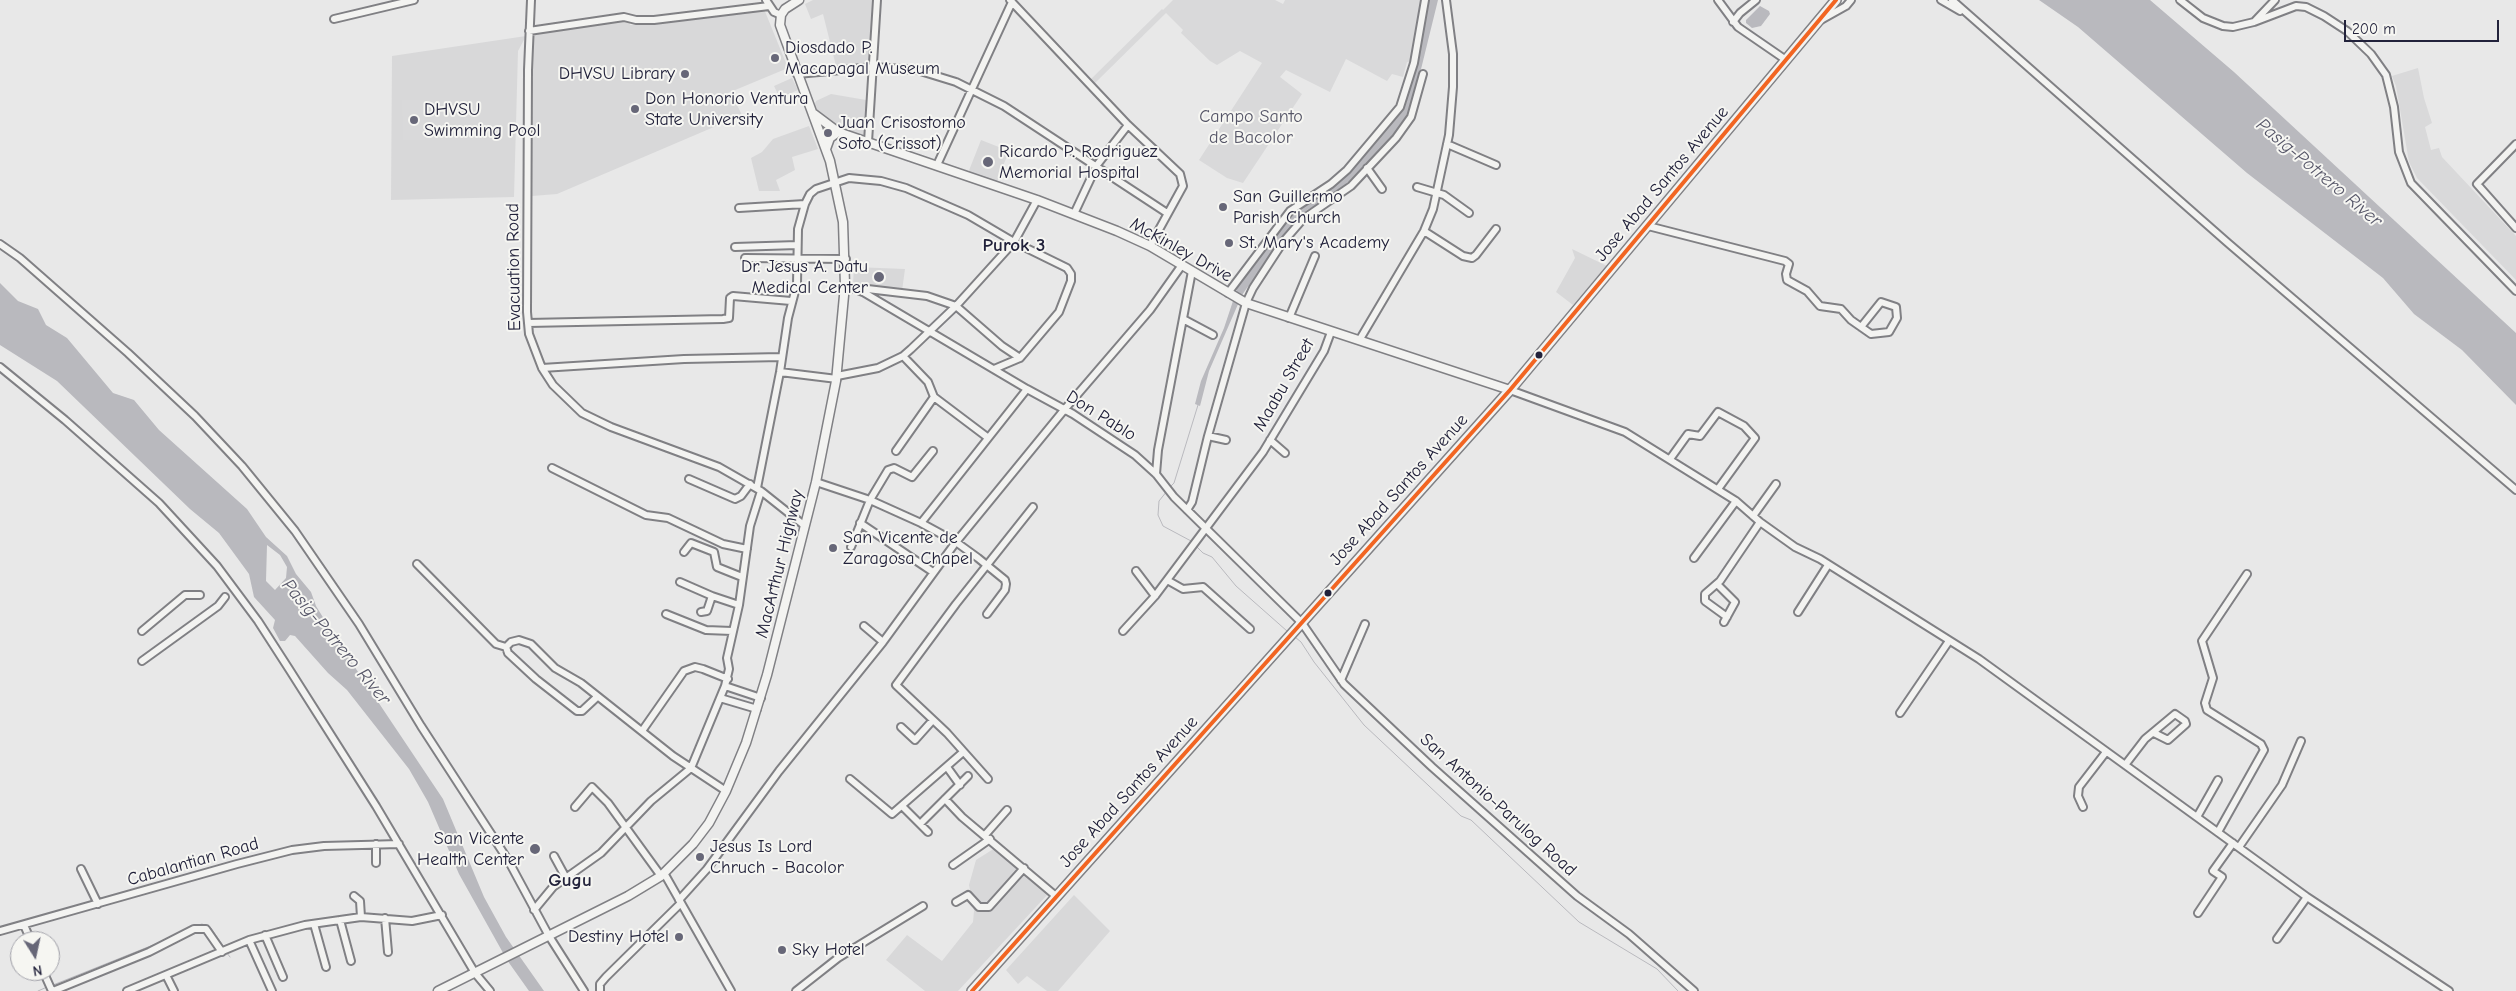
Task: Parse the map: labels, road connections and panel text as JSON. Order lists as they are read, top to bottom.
{
  "streets": {
    "highway": ["Jose Abad Santos Avenue"],
    "main road": ["McKinley Drive", "MacArthur Highway"],
    "street": [
      "Evacuation Road",
      "Maabu Street",
      "Don Pablo",
      "San Antonio-Parulog Road",
      "Cabalantian Road"
    ]
  },
  "crossings": [
    ["Jose Abad Santos Avenue", "McKinley Drive"],
    ["Jose Abad Santos Avenue", "Don Pablo"],
    ["Jose Abad Santos Avenue", "San Antonio-Parulog Road"],
    ["McKinley Drive", "Maabu Street"],
    ["McKinley Drive", "MacArthur Highway"],
    ["Evacuation Road", "MacArthur Highway"],
    ["Maabu Street", "Don Pablo"],
    ["Don Pablo", "MacArthur Highway"],
    ["Don Pablo", "San Antonio-Parulog Road"]
  ],
  "districts": ["Purok 3", "Gugu"],
  "water": ["Pasig-Potrero River"],
  "parks": ["Campo Santo de Bacolor"],
  "places": [
    "Diosdado P. Macapagal Museum",
    "DHVSU Library",
    "Don Honorio Ventura State University",
    "DHVSU Swimming Pool",
    "Juan Crisostomo Soto (Crissot)",
    "Ricardo P. Rodriguez Memorial Hospital",
    "San Guillermo Parish Church",
    "St. Mary's Academy",
    "Dr. Jesus A. Datu Medical Center",
    "San Vicente de Zaragosa Chapel",
    "San Vicente Health Center",
    "Jesus Is Lord Chruch - Bacolor",
    "Destiny Hotel",
    "Sky Hotel"
  ],
  "scale_bar": "200 m",
  "north": "bottom"
}
